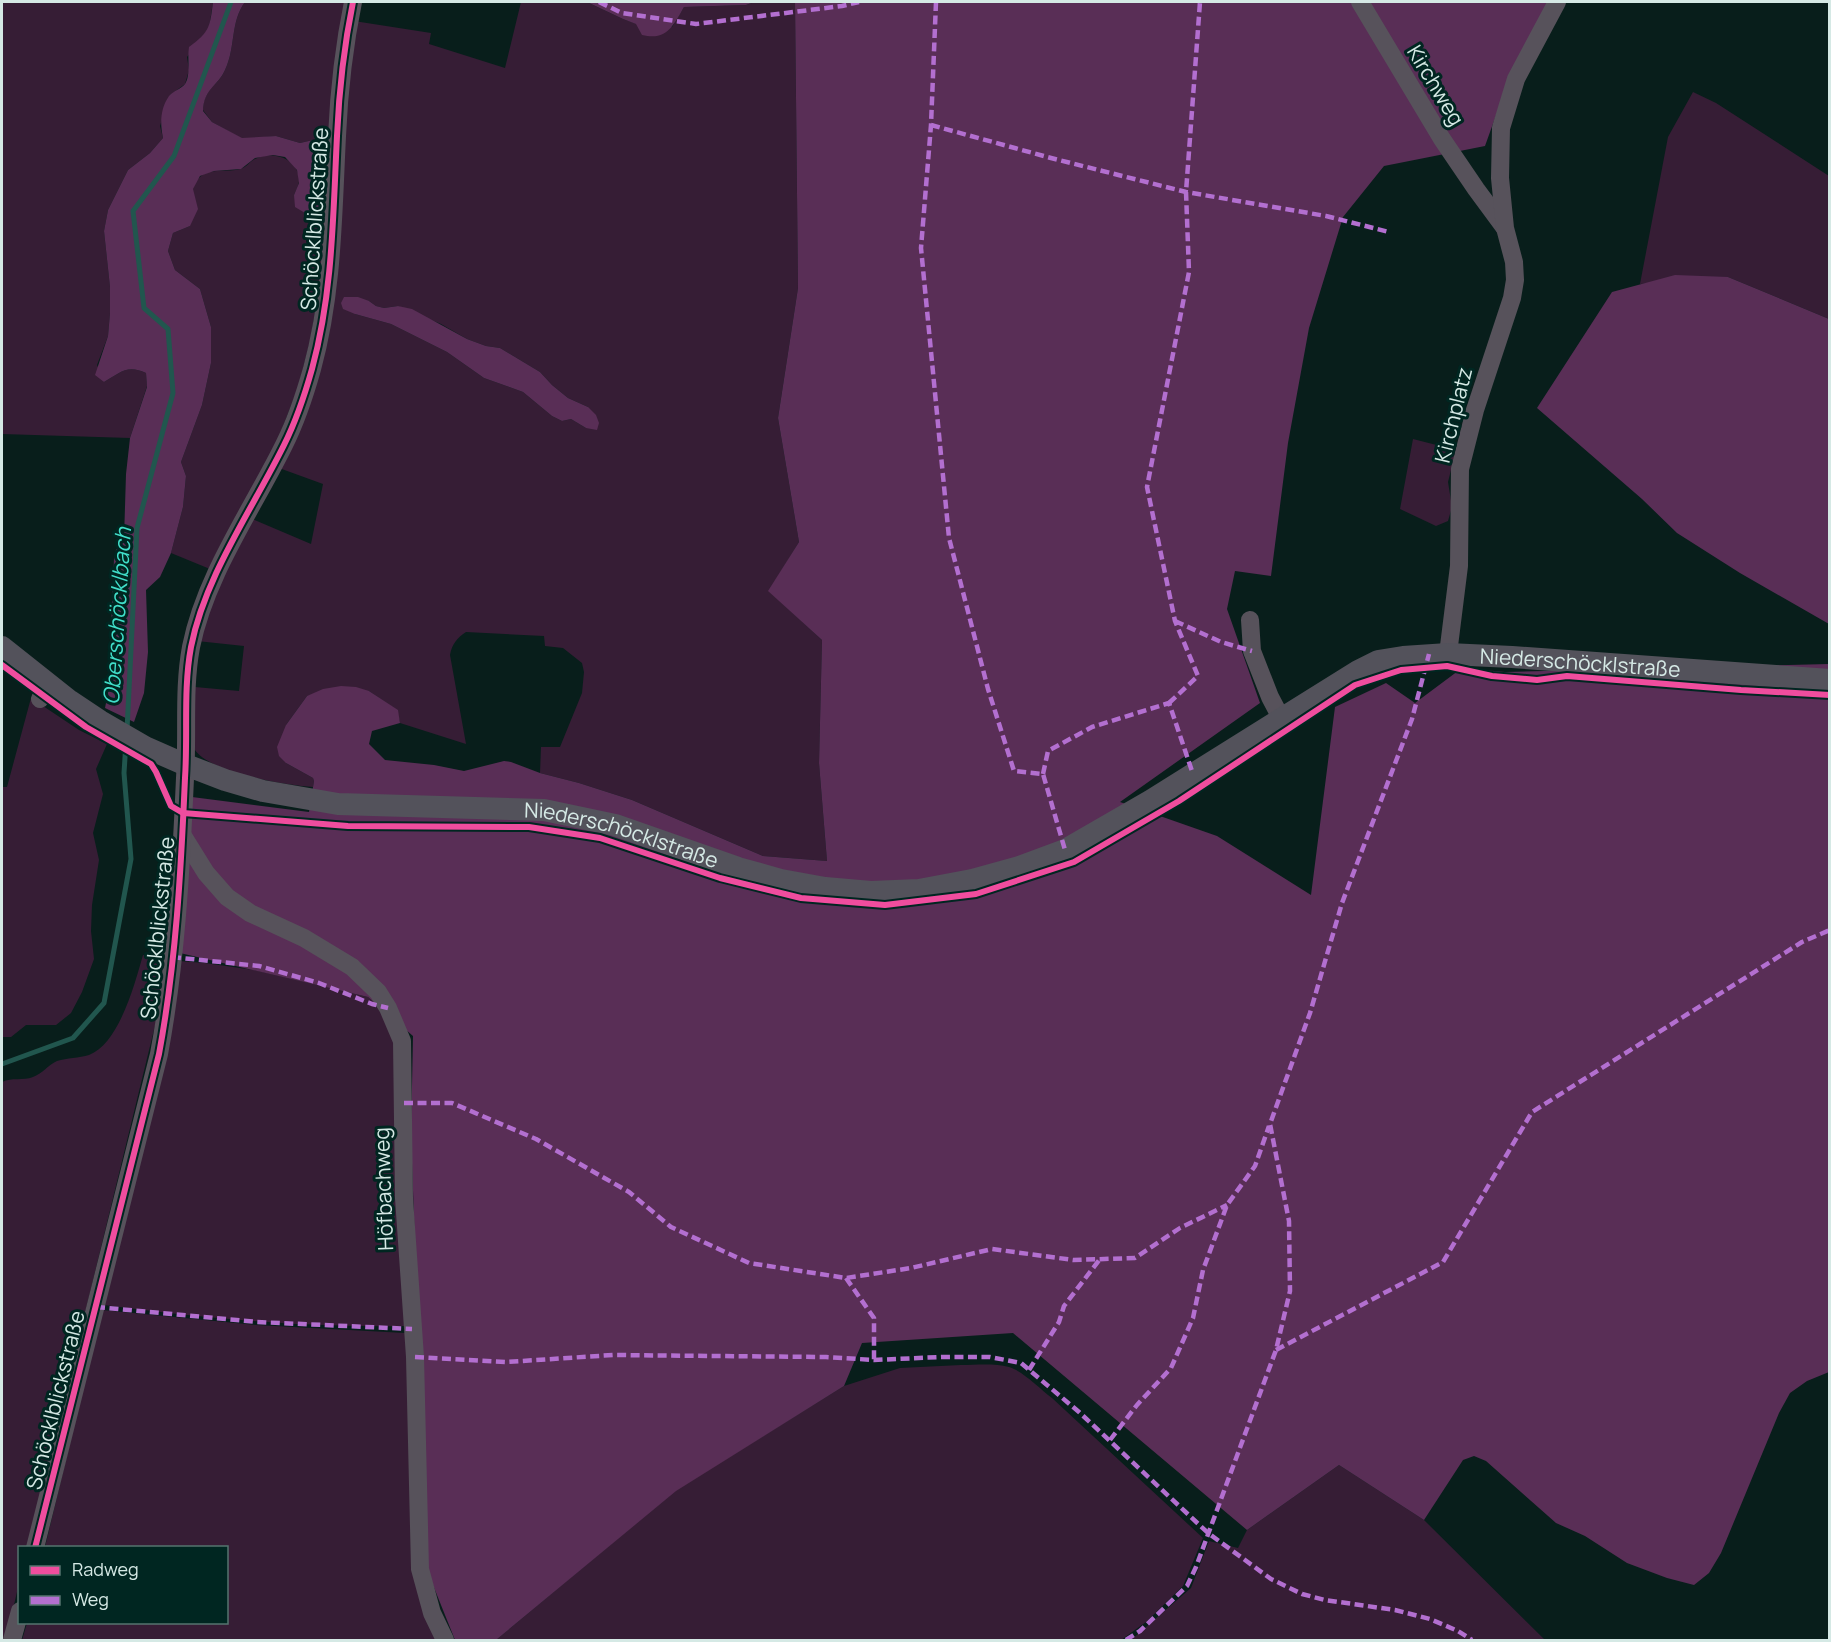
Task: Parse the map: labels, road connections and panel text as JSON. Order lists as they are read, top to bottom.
{
  "streets": {
    "main road": ["Niederschöcklstraße"],
    "street": [
      "Kirchweg",
      "Schöcklblickstraße",
      "Kirchplatz",
      "Höfbachweg"
    ]
  },
  "crossings": [
    ["Kirchweg", "Kirchplatz"],
    ["Schöcklblickstraße", "Niederschöcklstraße"],
    ["Schöcklblickstraße", "Höfbachweg"],
    ["Kirchplatz", "Niederschöcklstraße"]
  ],
  "water": ["Oberschöcklbach"],
  "legend": ["Radweg", "Weg"]
}
